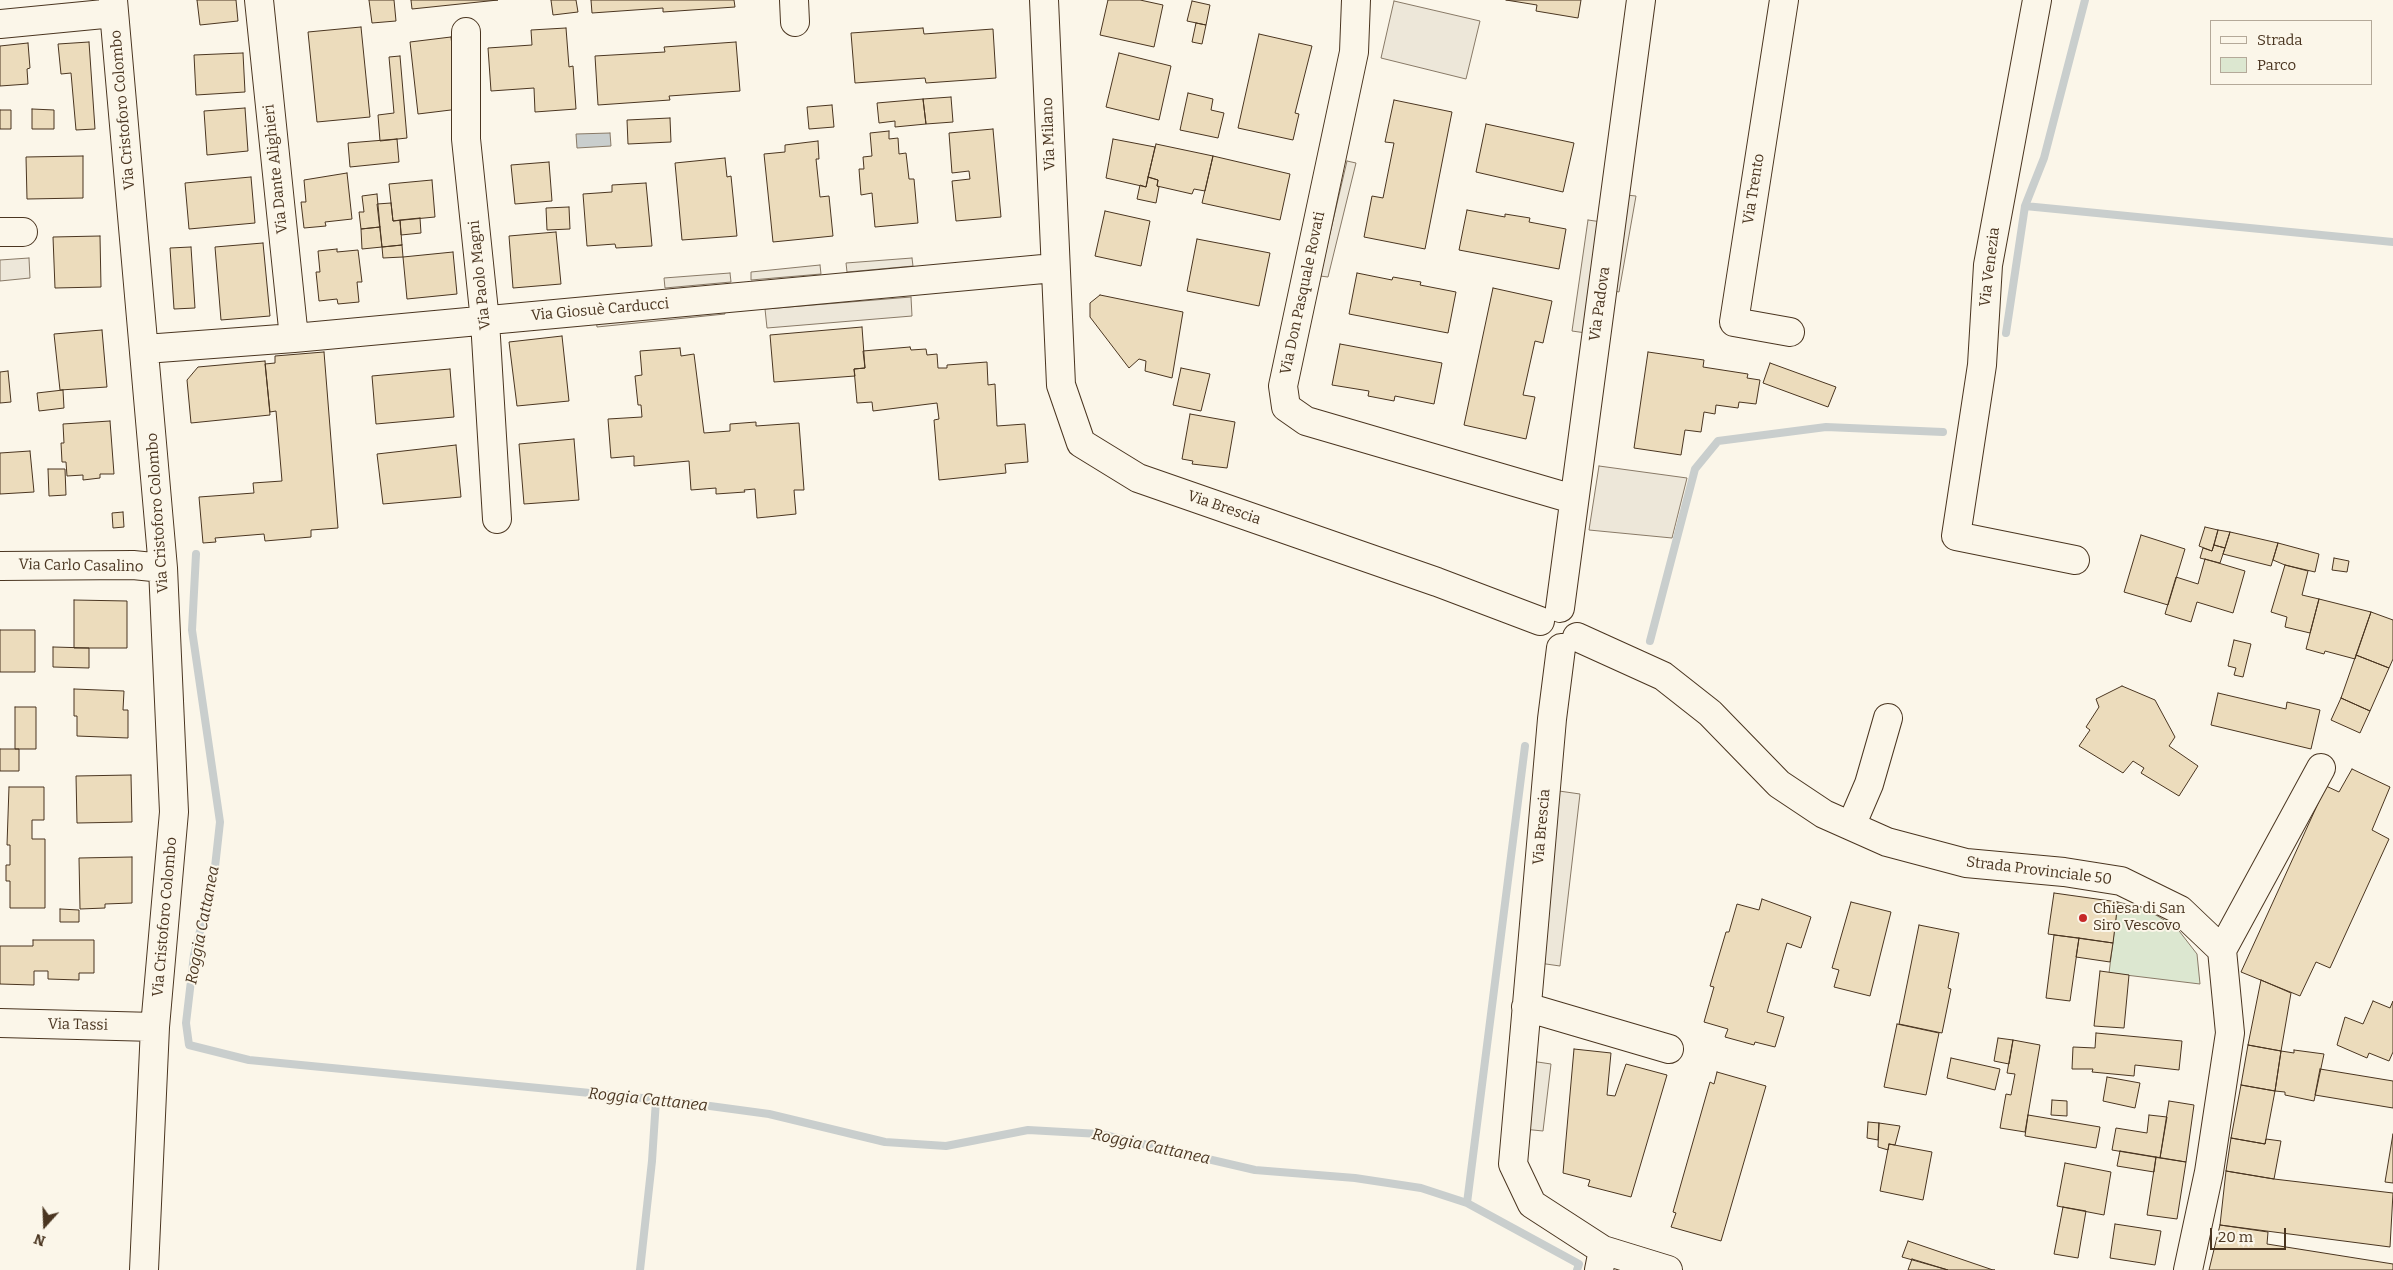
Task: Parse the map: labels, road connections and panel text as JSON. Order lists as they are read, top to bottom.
{
  "streets": {
    "street": [
      "Via Cristoforo Colombo",
      "Via Milano",
      "Via Dante Alighieri",
      "Via Trento",
      "Via Venezia",
      "Via Paolo Magni",
      "Via Don Pasquale Rovati",
      "Via Padova",
      "Via Giosuè Carducci",
      "Via Brescia",
      "Via Carlo Casalino",
      "Strada Provinciale 50",
      "Via Tassi"
    ]
  },
  "crossings": [
    ["Via Cristoforo Colombo", "Via Giosuè Carducci"],
    ["Via Cristoforo Colombo", "Via Carlo Casalino"],
    ["Via Cristoforo Colombo", "Via Tassi"],
    ["Via Milano", "Via Giosuè Carducci"],
    ["Via Milano", "Via Brescia"],
    ["Via Dante Alighieri", "Via Giosuè Carducci"],
    ["Via Paolo Magni", "Via Giosuè Carducci"],
    ["Via Don Pasquale Rovati", "Via Padova"],
    ["Via Padova", "Via Brescia"],
    ["Via Padova", "Strada Provinciale 50"],
    ["Via Giosuè Carducci", "Via Brescia"],
    ["Via Brescia", "Strada Provinciale 50"]
  ],
  "water": ["Roggia Cattanea"],
  "places": ["Chiesa di San Siro Vescovo"],
  "legend": ["Strada", "Parco"],
  "scale_bar": "20 m",
  "north": "bottom"
}
